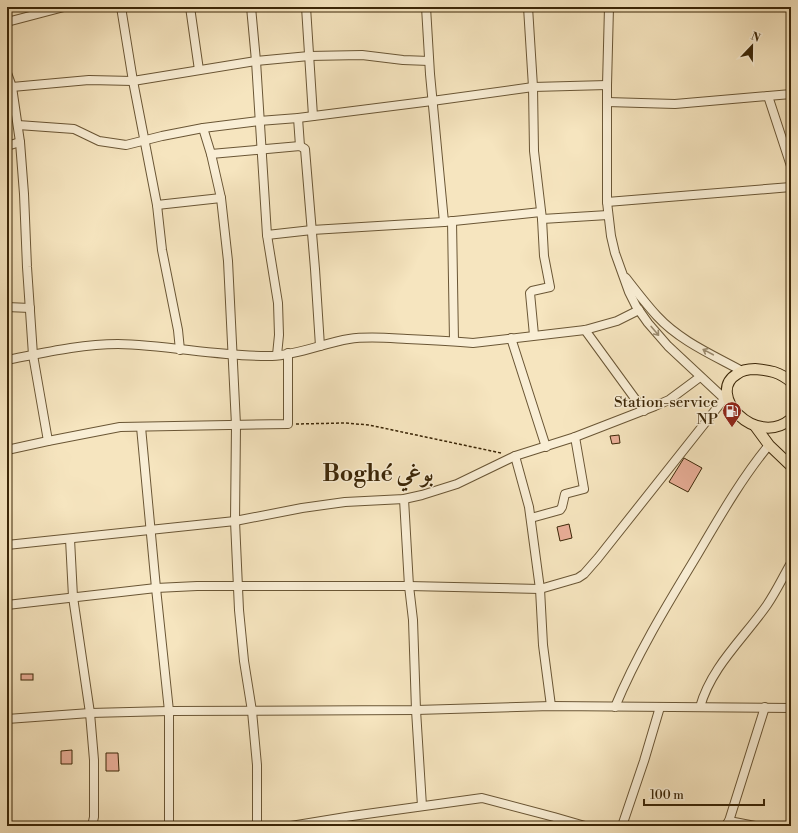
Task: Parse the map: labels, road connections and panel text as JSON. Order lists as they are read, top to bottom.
{
  "districts": ["Boghé بوغي"],
  "places": {
    "fuel station": ["Station-service NP"]
  },
  "scale_bar": "100 m",
  "north": "top"
}
